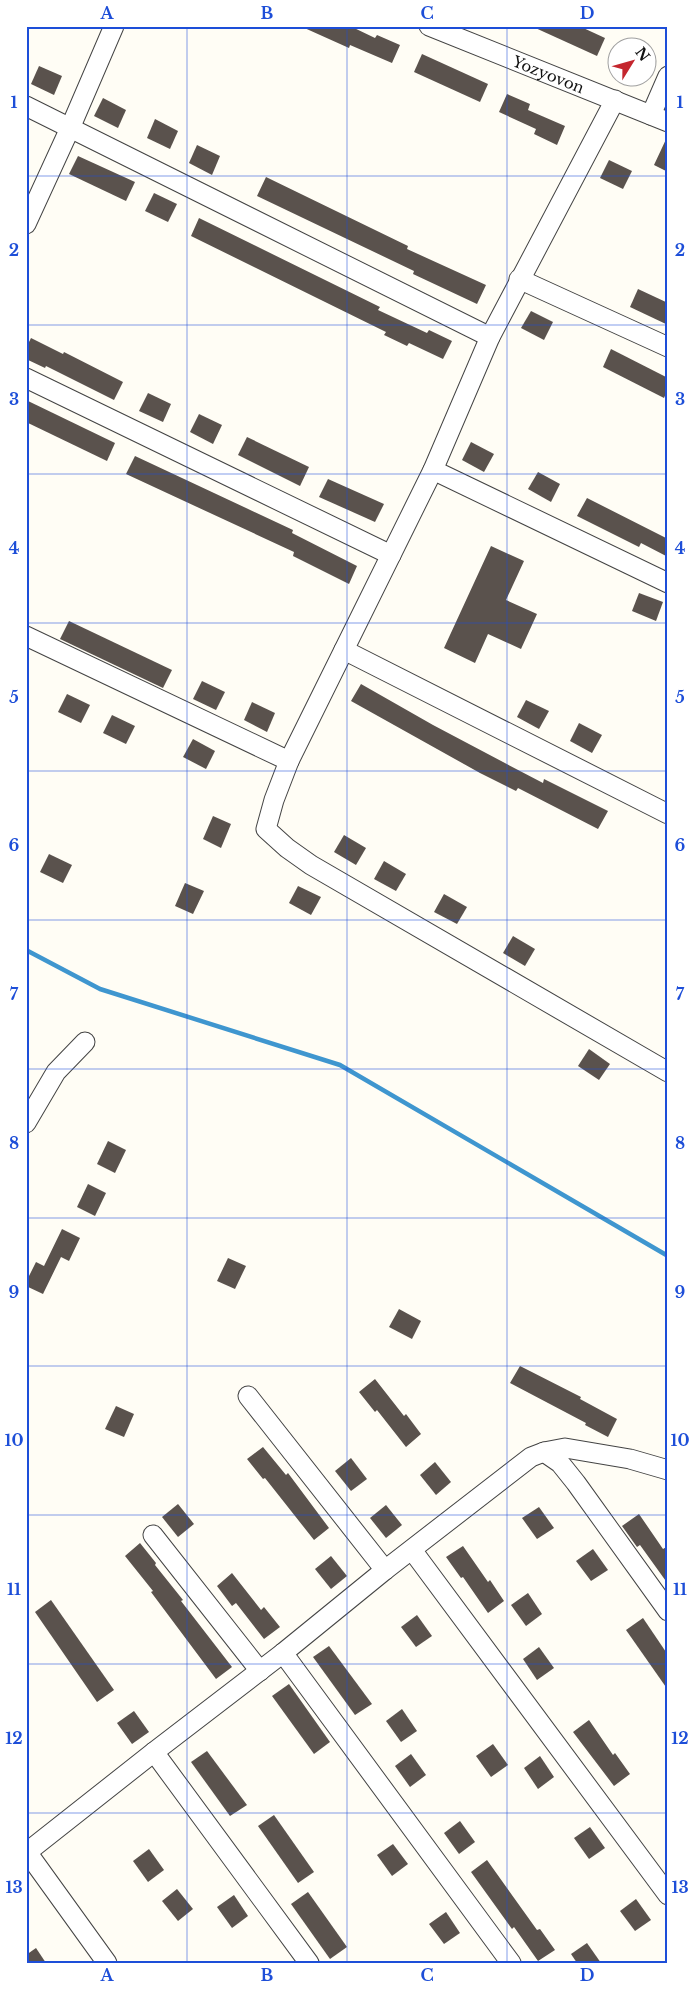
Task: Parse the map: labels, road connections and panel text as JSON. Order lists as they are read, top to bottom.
{
  "streets": {
    "street": ["Yozyovon"]
  },
  "north": "top right",
  "grid": {
    "columns": [
      "A",
      "B",
      "C",
      "D"
    ],
    "rows": [
      "1",
      "2",
      "3",
      "4",
      "5",
      "6",
      "7",
      "8",
      "9",
      "10",
      "11",
      "12",
      "13"
    ]
  }
}
